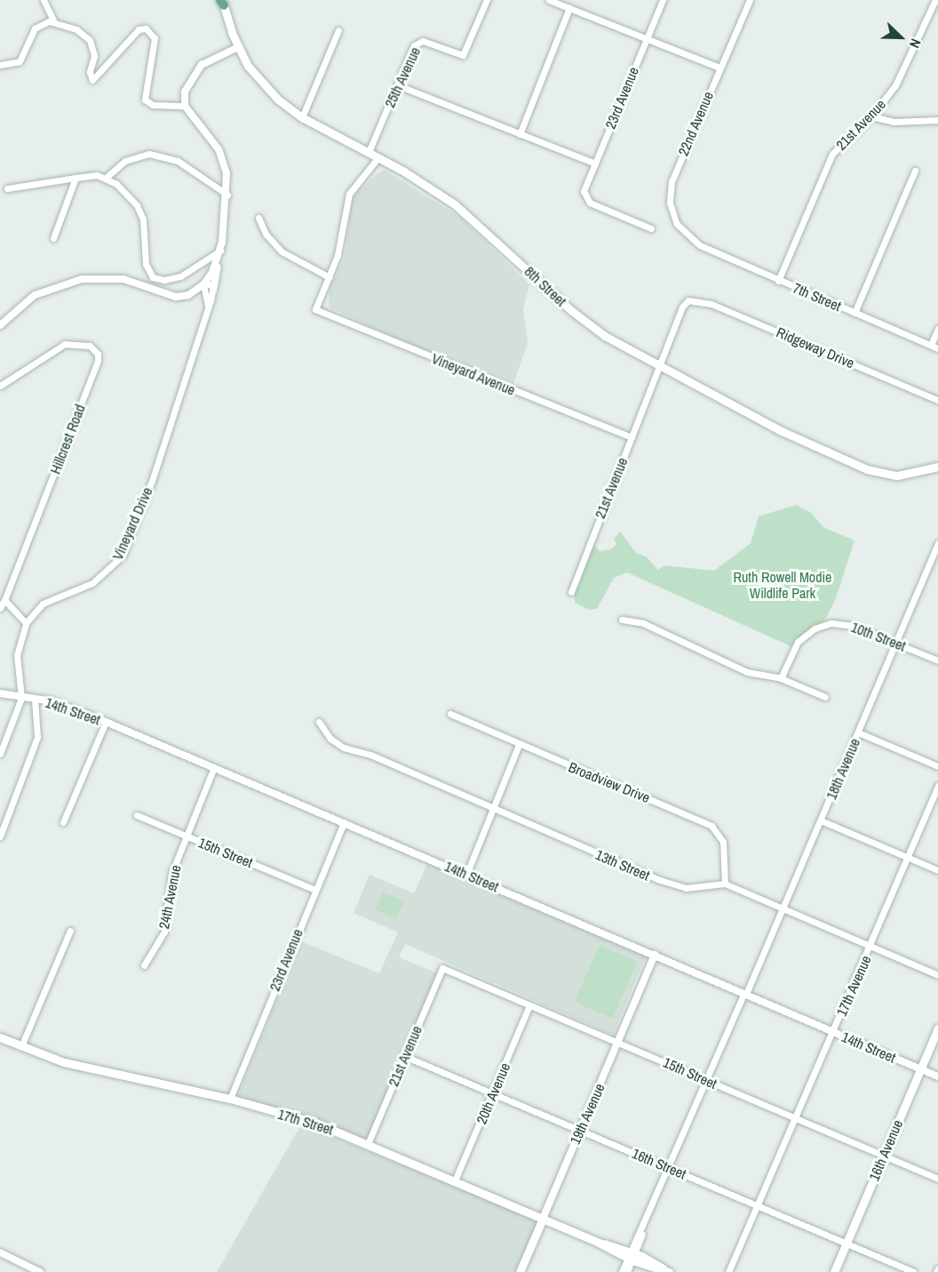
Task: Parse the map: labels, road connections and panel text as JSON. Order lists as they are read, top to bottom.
{
  "streets": {
    "main road": [
      "8th Street",
      "19th Avenue",
      "17th Street",
      "16th Avenue"
    ],
    "street": [
      "25th Avenue",
      "23rd Avenue",
      "22nd Avenue",
      "21st Avenue",
      "7th Street",
      "Ridgeway Drive",
      "Vineyard Avenue",
      "Hillcrest Road",
      "Vineyard Drive",
      "10th Street",
      "14th Street",
      "18th Avenue",
      "Broadview Drive",
      "15th Street",
      "13th Street",
      "24th Avenue",
      "17th Avenue",
      "20th Avenue",
      "16th Street"
    ]
  },
  "crossings": [
    ["25th Avenue", "8th Street"],
    ["23rd Avenue", "14th Street"],
    ["23rd Avenue", "15th Street"],
    ["23rd Avenue", "17th Street"],
    ["22nd Avenue", "7th Street"],
    ["21st Avenue", "8th Street"],
    ["21st Avenue", "7th Street"],
    ["21st Avenue", "Ridgeway Drive"],
    ["21st Avenue", "Vineyard Avenue"],
    ["21st Avenue", "15th Street"],
    ["21st Avenue", "17th Street"],
    ["21st Avenue", "16th Street"],
    ["Vineyard Drive", "14th Street"],
    ["10th Street", "18th Avenue"],
    ["14th Street", "18th Avenue"],
    ["14th Street", "24th Avenue"],
    ["14th Street", "17th Avenue"],
    ["14th Street", "19th Avenue"],
    ["14th Street", "16th Avenue"],
    ["18th Avenue", "15th Street"],
    ["18th Avenue", "17th Street"],
    ["18th Avenue", "16th Street"],
    ["Broadview Drive", "13th Street"],
    ["15th Street", "24th Avenue"],
    ["15th Street", "17th Avenue"],
    ["15th Street", "20th Avenue"],
    ["15th Street", "19th Avenue"],
    ["15th Street", "16th Avenue"],
    ["17th Avenue", "16th Street"],
    ["20th Avenue", "17th Street"],
    ["20th Avenue", "16th Street"],
    ["19th Avenue", "17th Street"],
    ["19th Avenue", "16th Street"],
    ["16th Avenue", "16th Street"]
  ],
  "parks": ["Ruth Rowell Modie Wildlife Park"],
  "north": "bottom right"
}
